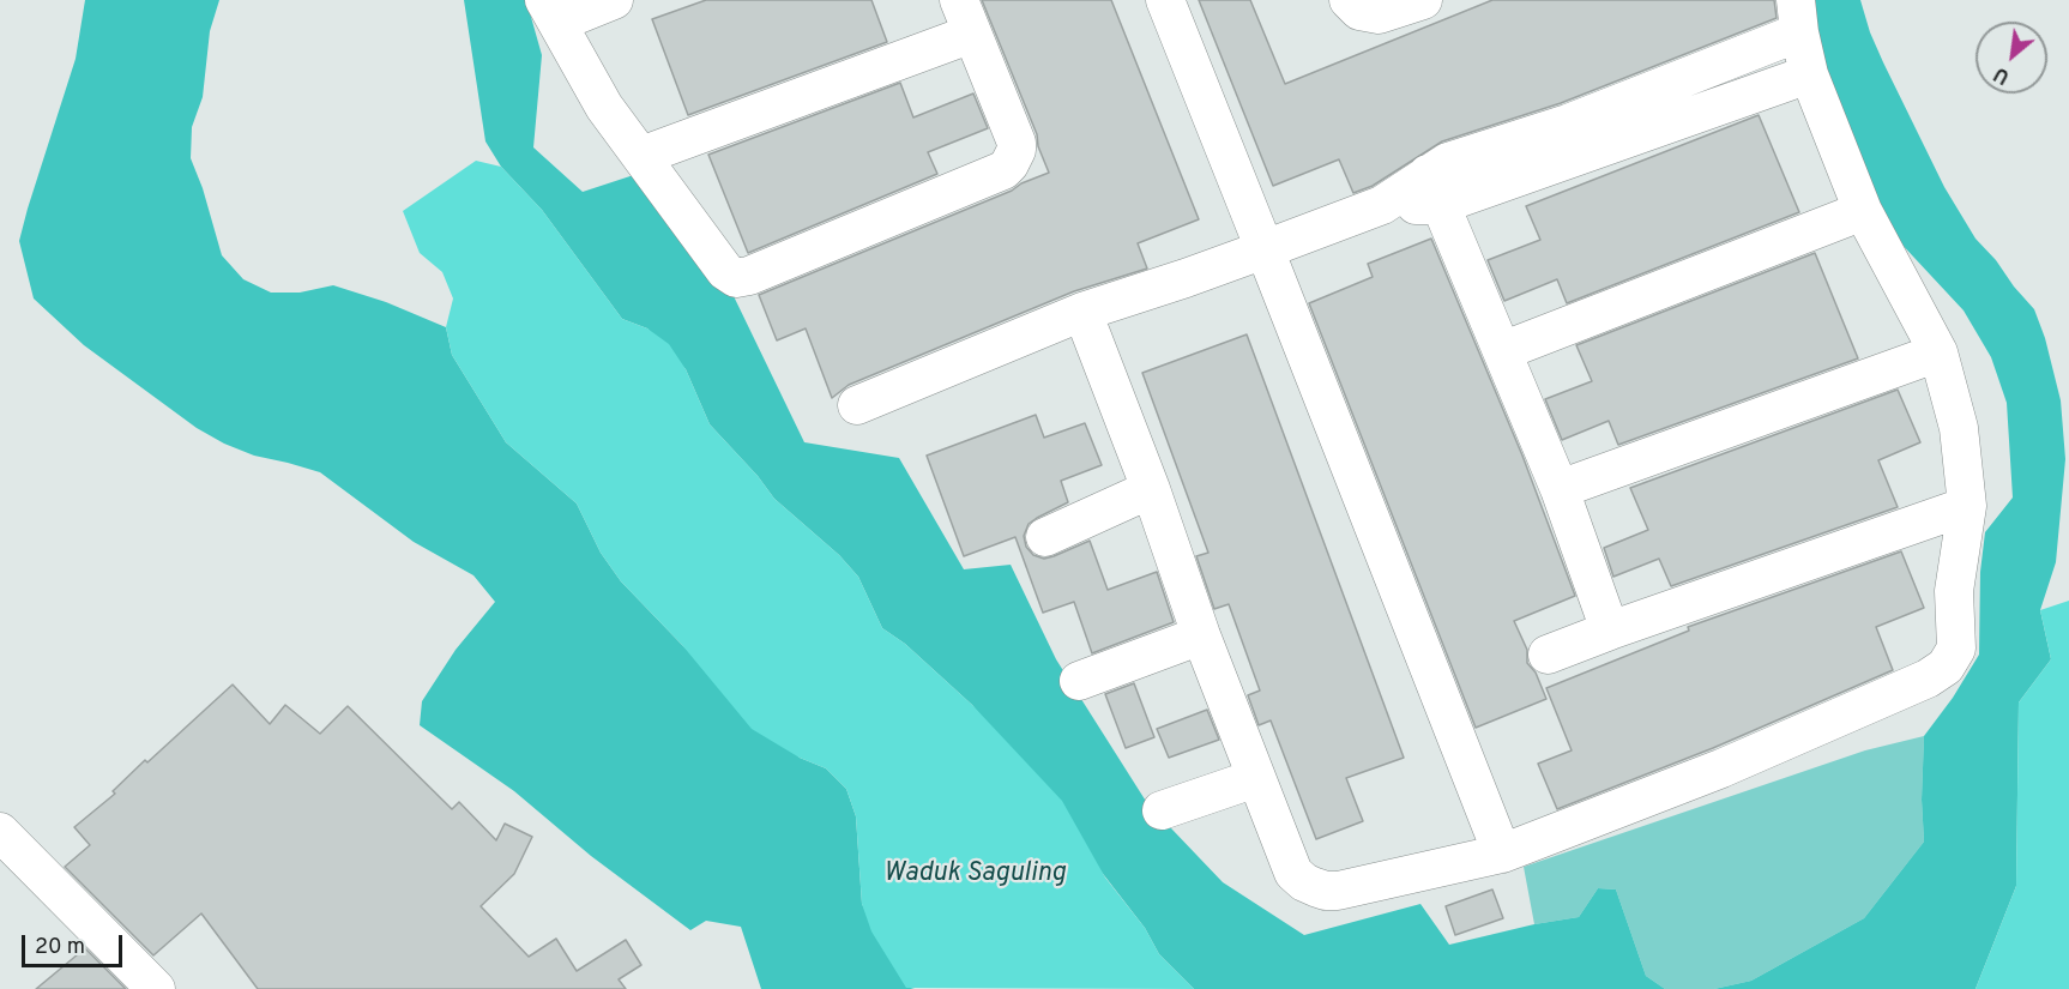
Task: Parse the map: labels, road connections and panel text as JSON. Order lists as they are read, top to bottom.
{
  "water": ["Waduk Saguling"],
  "scale_bar": "20 m",
  "north": "bottom left"
}
